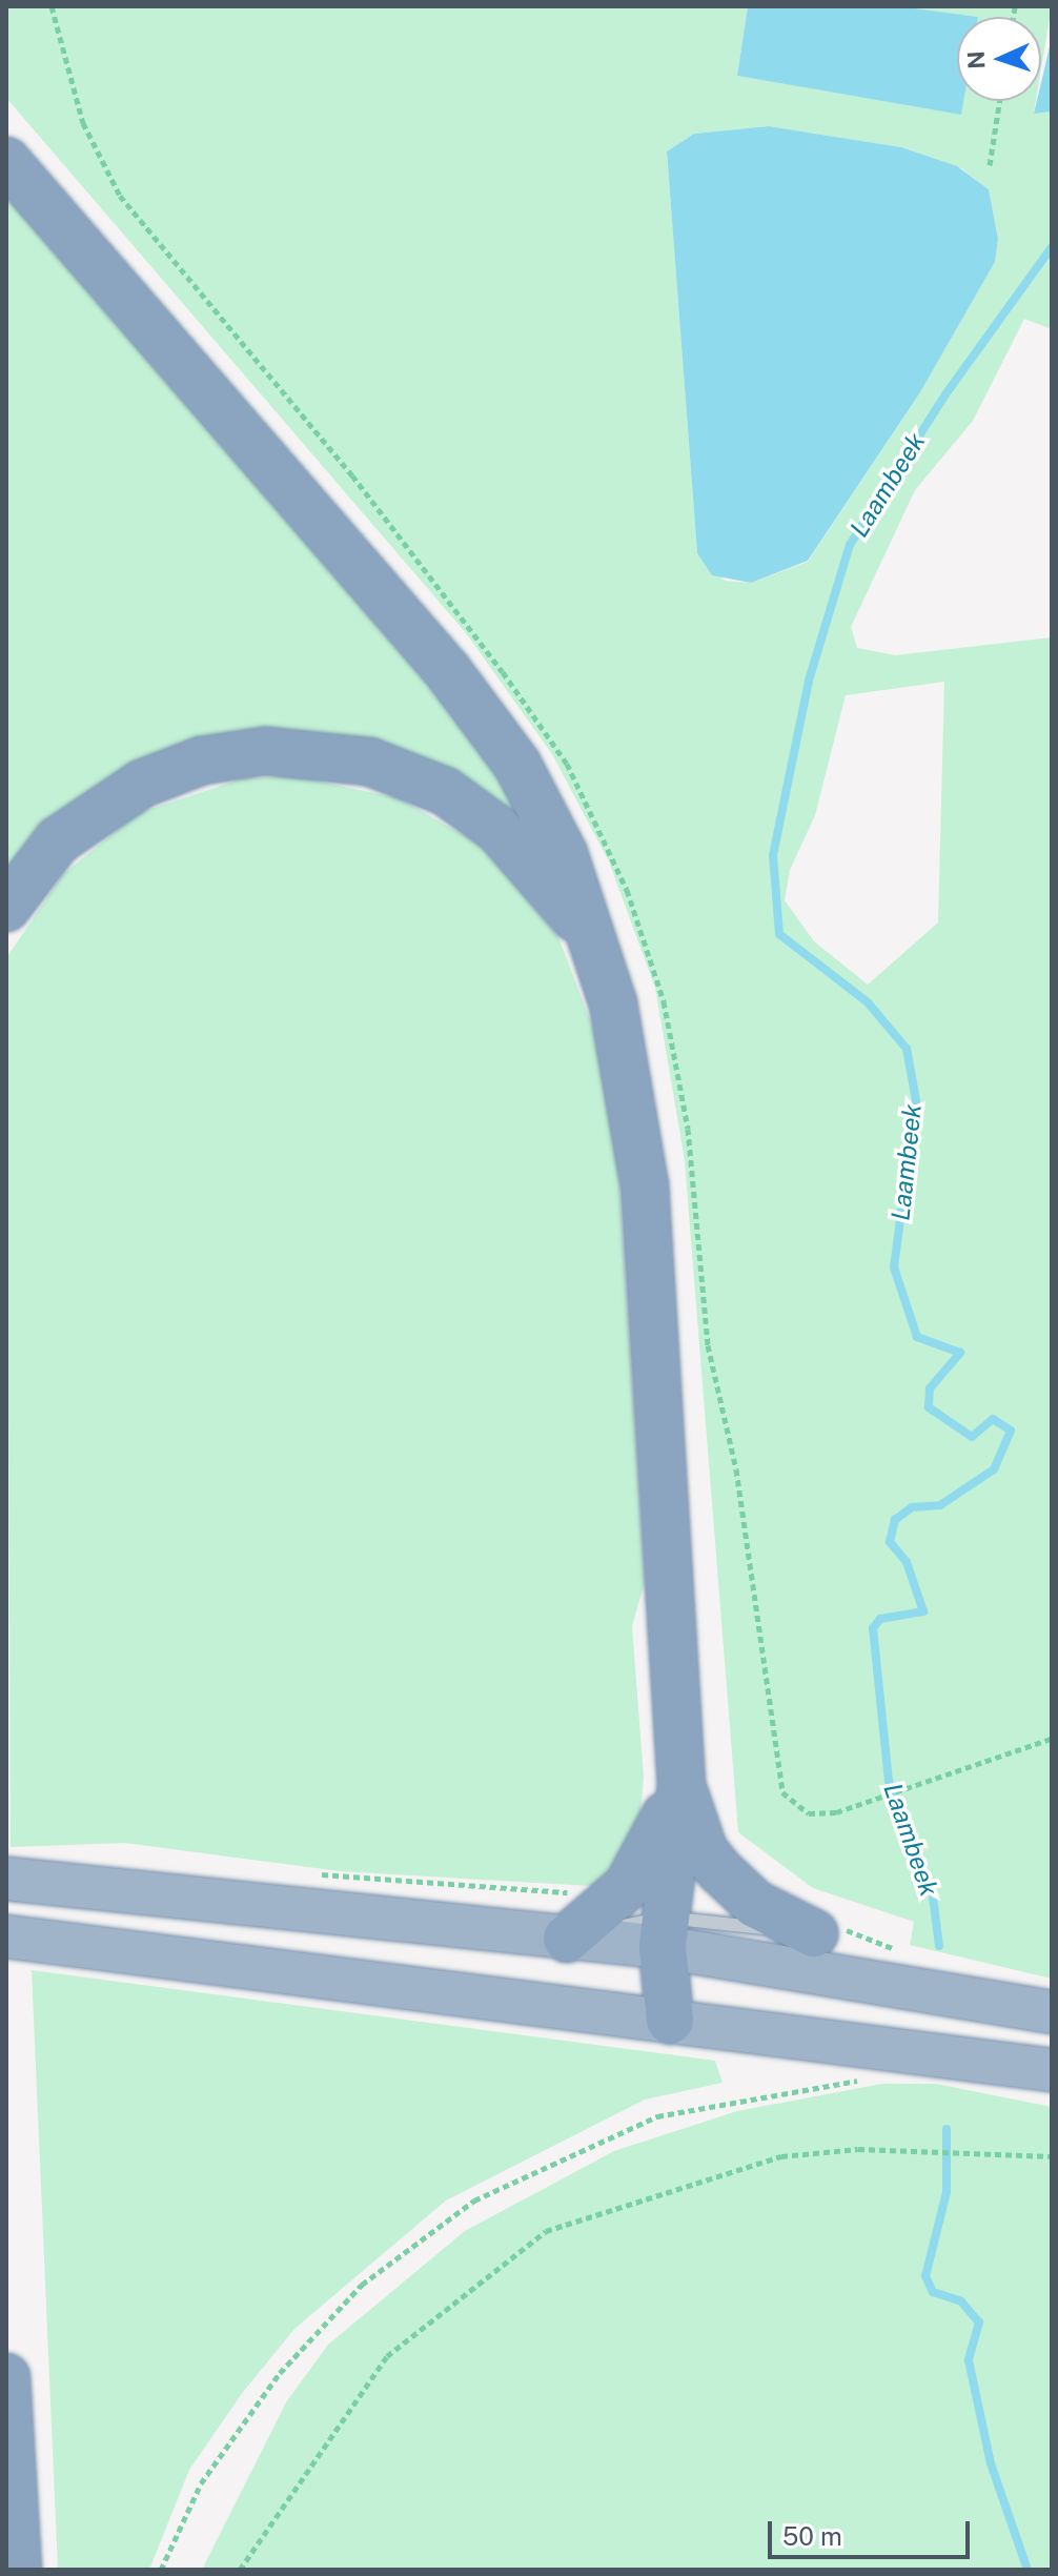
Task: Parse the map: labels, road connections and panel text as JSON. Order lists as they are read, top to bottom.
{
  "water": ["Laambeek"],
  "scale_bar": "50 m",
  "north": "left"
}
